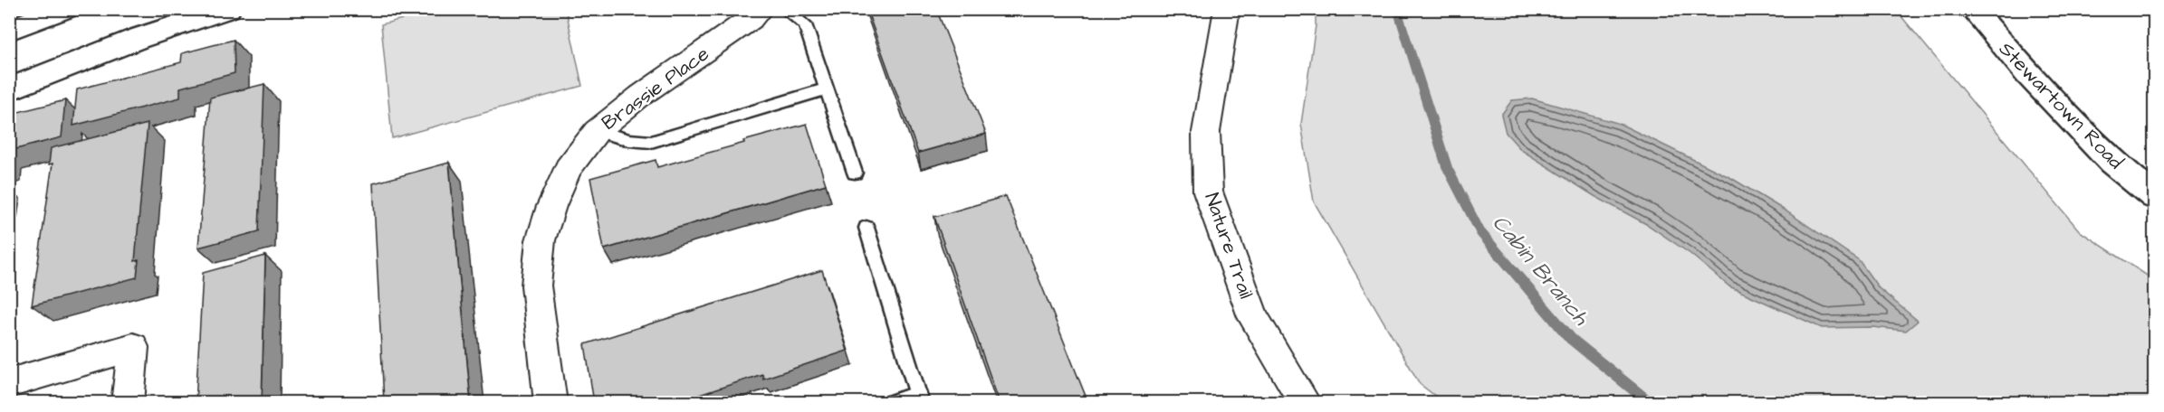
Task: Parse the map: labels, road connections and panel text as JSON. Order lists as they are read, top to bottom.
{
  "streets": {
    "main road": ["Stewartown Road"],
    "street": ["Brassie Place", "Nature Trail"]
  },
  "water": ["Cabin Branch"]
}
